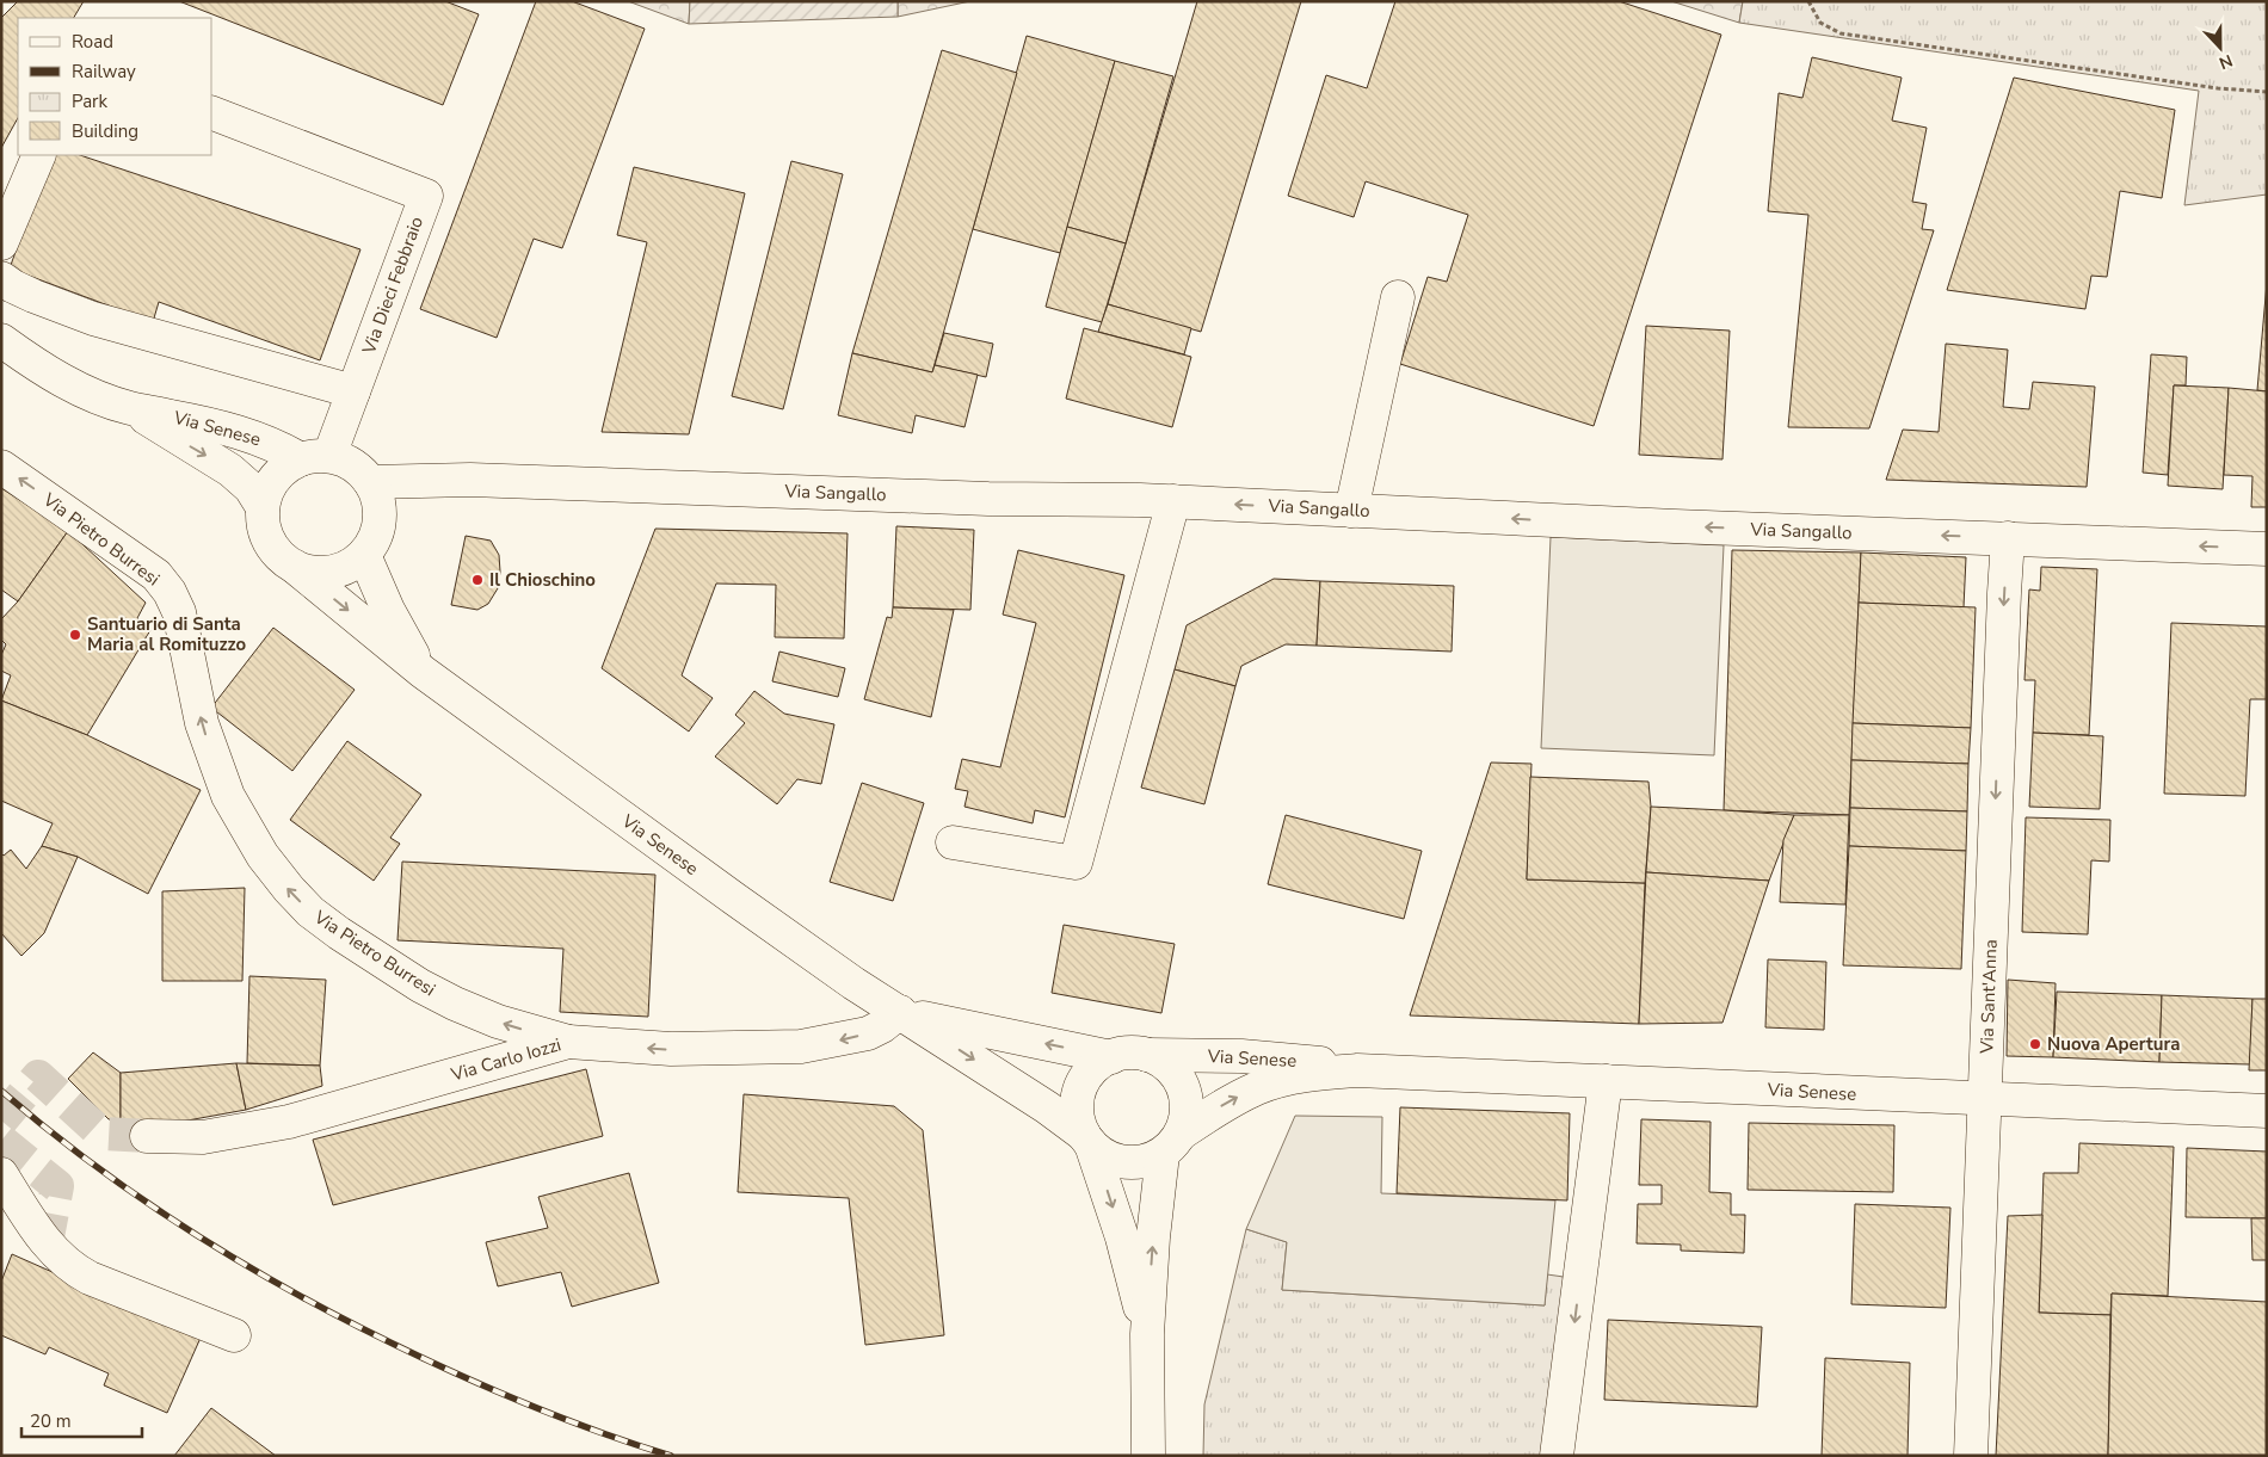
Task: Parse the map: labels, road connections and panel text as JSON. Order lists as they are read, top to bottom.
{
  "streets": {
    "street": [
      "Via Dieci Febbraio",
      "Via Senese",
      "Via Sangallo",
      "Via Pietro Burresi",
      "Via Sant'Anna",
      "Via Carlo Iozzi"
    ]
  },
  "crossings": [
    ["Via Dieci Febbraio", "Via Senese"],
    ["Via Dieci Febbraio", "Via Sangallo"],
    ["Via Senese", "Via Sangallo"],
    ["Via Senese", "Via Sant'Anna"],
    ["Via Senese", "Via Carlo Iozzi"],
    ["Via Sangallo", "Via Sant'Anna"],
    ["Via Pietro Burresi", "Via Carlo Iozzi"]
  ],
  "one_way": [
    "Via Sangallo",
    "Via Pietro Burresi",
    "Via Sant'Anna",
    "Via Carlo Iozzi"
  ],
  "places": ["Il Chioschino", "Santuario di Santa Maria al Romituzzo", "Nuova Apertura"],
  "legend": [
    "Road",
    "Railway",
    "Park",
    "Building"
  ],
  "scale_bar": "20 m",
  "north": "bottom"
}
